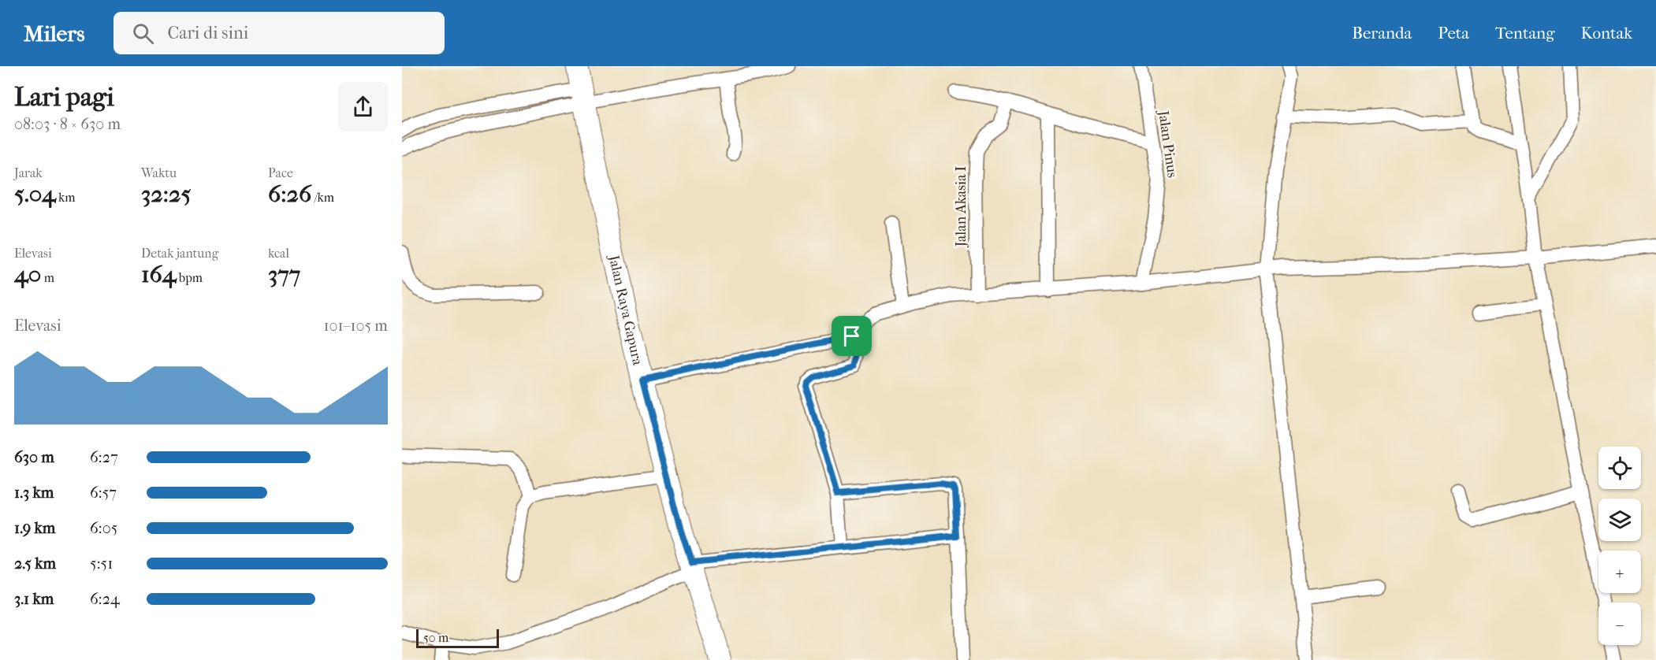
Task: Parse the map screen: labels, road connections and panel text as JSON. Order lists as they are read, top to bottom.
{
  "streets": {
    "main road": ["Jalan Raya Gapura"],
    "street": ["Jalan Pinus", "Jalan Akasia I"]
  },
  "scale_bar": "50 m",
  "page": {
    "header": "Milers",
    "search": "Cari di sini",
    "nav": [
      "Beranda",
      "Peta",
      "Tentang",
      "Kontak"
    ],
    "heading": ["Lari pagi", "08:03 · 8 × 630 m"],
    "stats": [
      ["Jarak", "5.04 km"],
      ["Waktu", "32:25"],
      ["Pace", "6:26 /km"],
      ["Elevasi", "40 m"],
      ["Detak jantung", "164 bpm"],
      ["kcal", "377"]
    ],
    "chart": ["Elevasi", "101–105 m"],
    "list": [
      {
        "name": "630 m",
        "note": "6:27"
      },
      {
        "name": "1.3 km",
        "note": "6:57"
      },
      {
        "name": "1.9 km",
        "note": "6:05"
      },
      {
        "name": "2.5 km",
        "note": "5:51"
      },
      {
        "name": "3.1 km",
        "note": "6:24"
      }
    ],
    "map_buttons": ["+", "−"],
    "scale": "50 m"
  }
}
